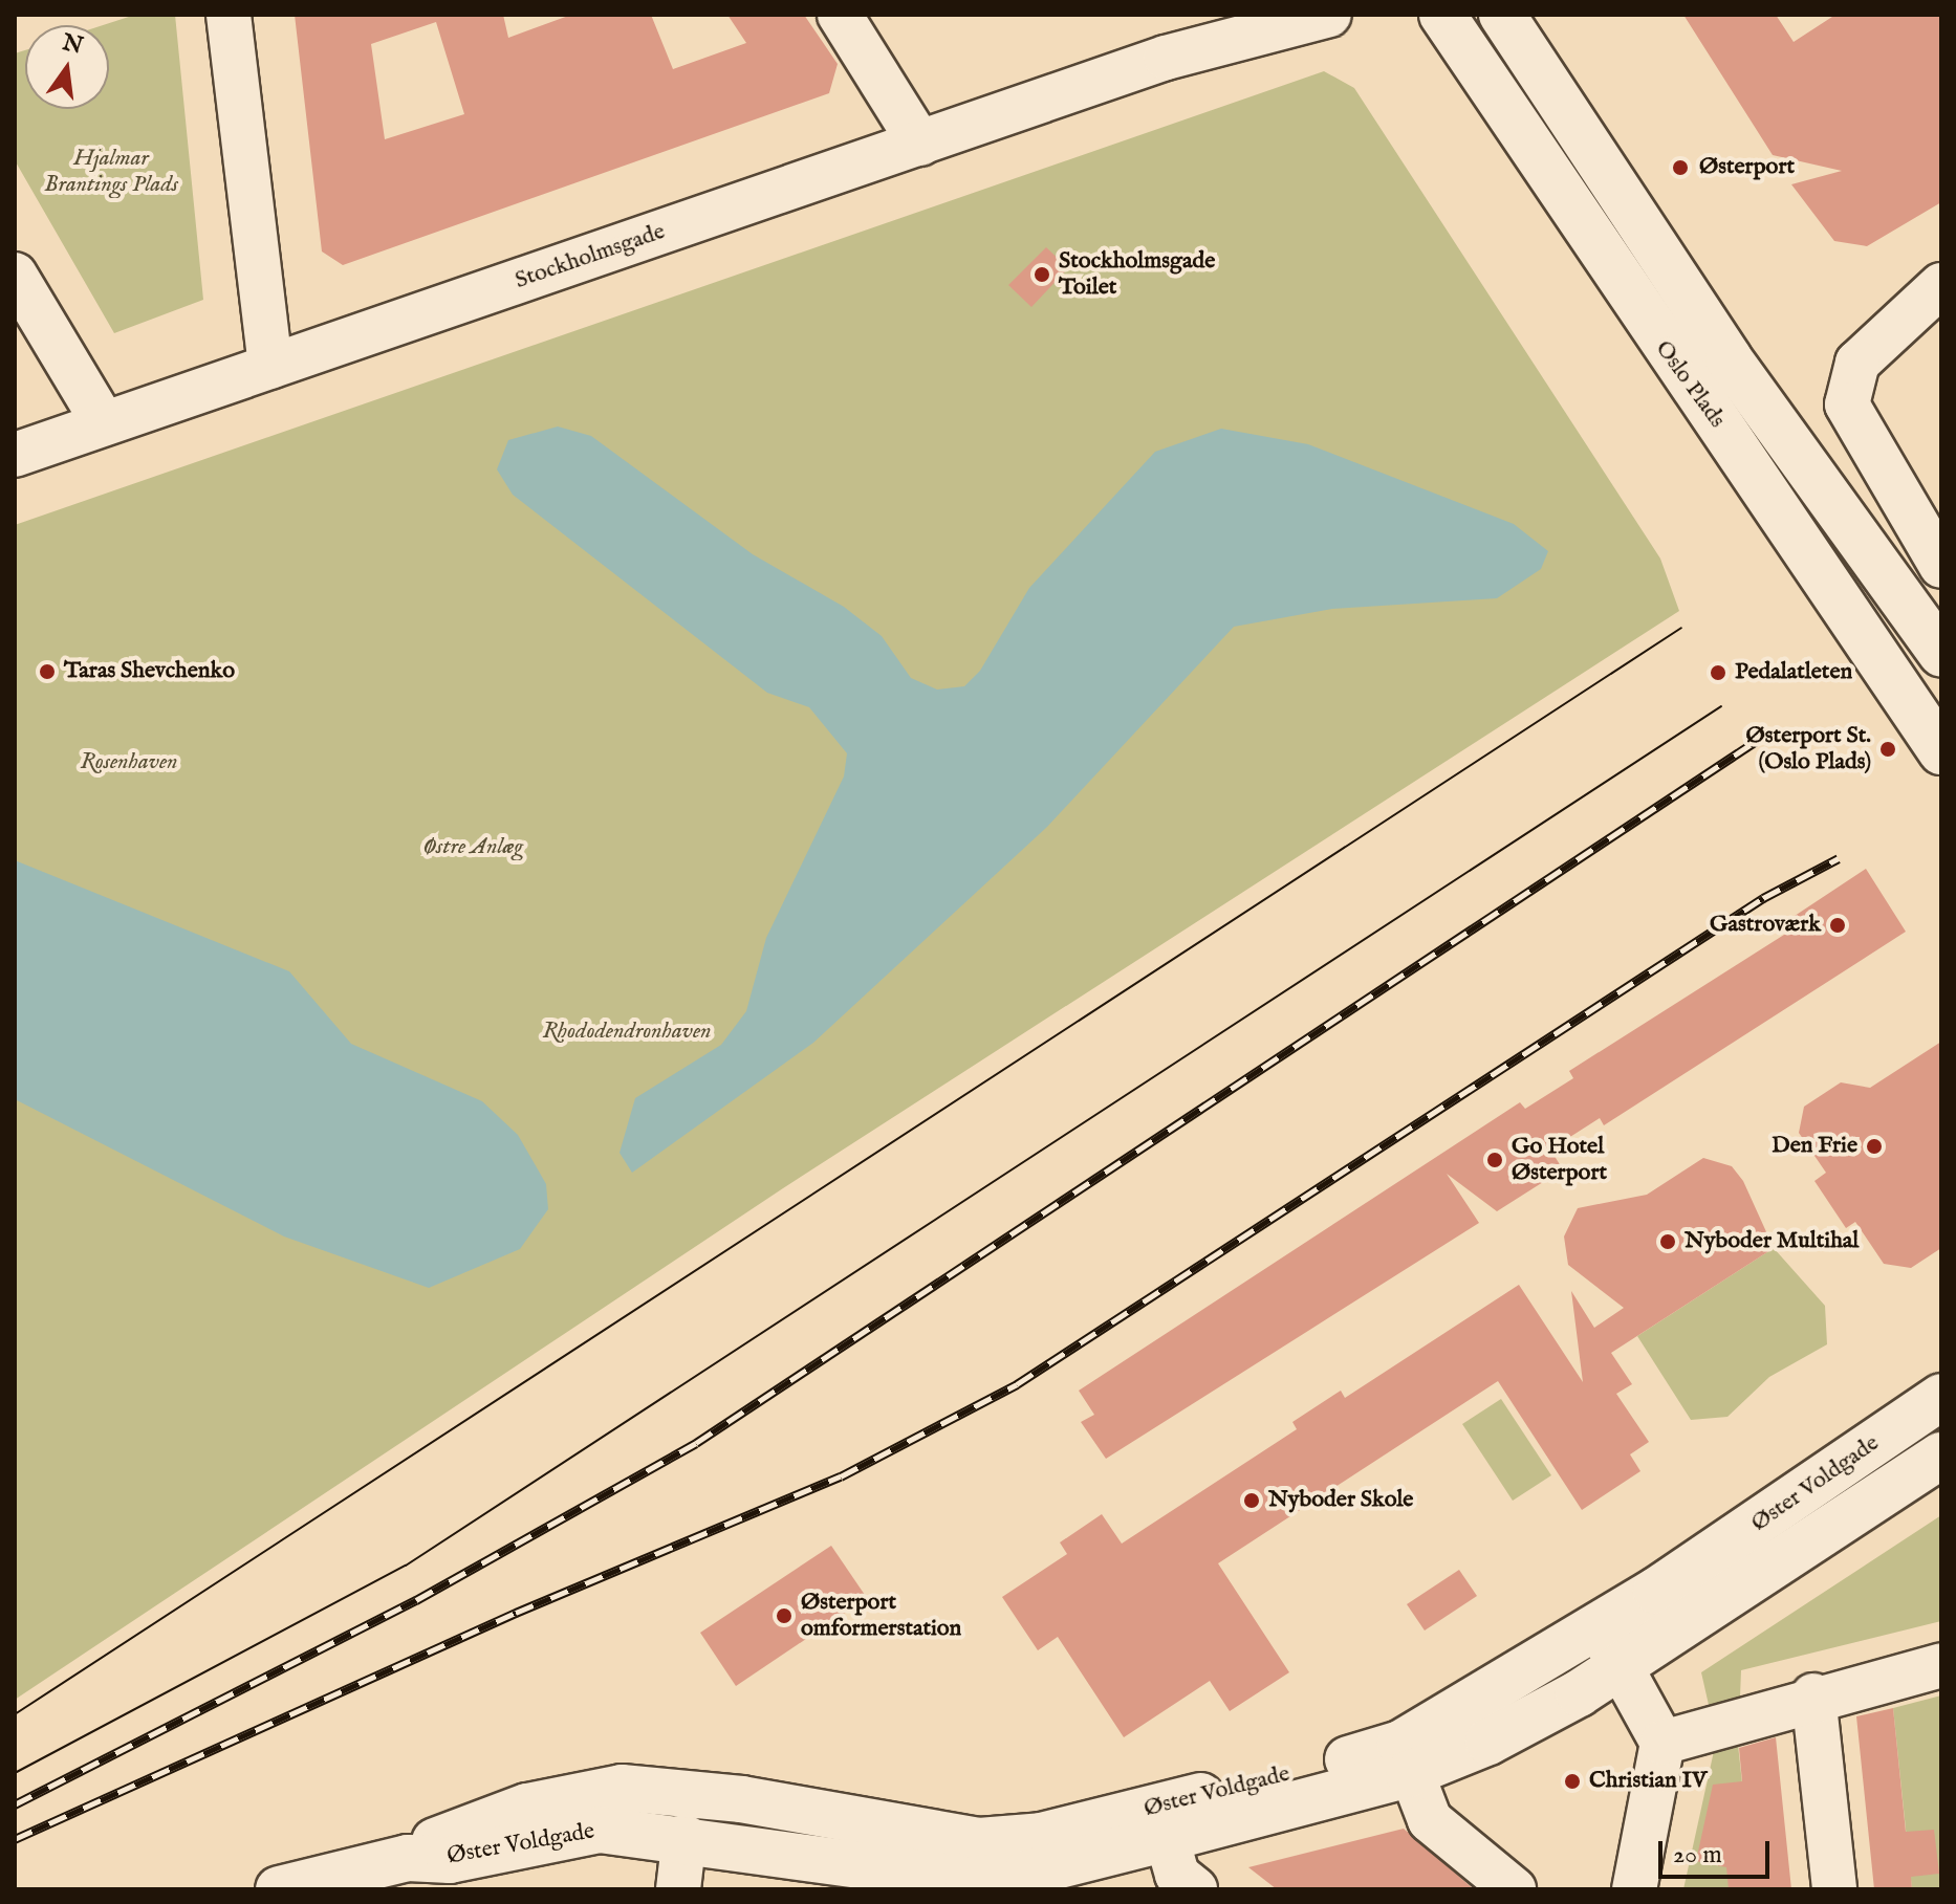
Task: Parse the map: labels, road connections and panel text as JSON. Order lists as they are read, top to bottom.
{
  "streets": {
    "street": ["Stockholmsgade", "Oslo Plads", "Øster Voldgade"]
  },
  "parks": [
    "Hjalmar Brantings Plads",
    "Rosenhaven",
    "Østre Anlæg",
    "Rhododendronhaven"
  ],
  "places": [
    "Østerport",
    "Stockholmsgade Toilet",
    "Taras Shevchenko",
    "Pedalatleten",
    "Østerport St. (Oslo Plads)",
    "Gastroværk",
    "Den Frie",
    "Go Hotel Østerport",
    "Nyboder Multihal",
    "Nyboder Skole",
    "Østerport omformerstation",
    "Christian IV"
  ],
  "scale_bar": "20 m",
  "north": "top"
}
